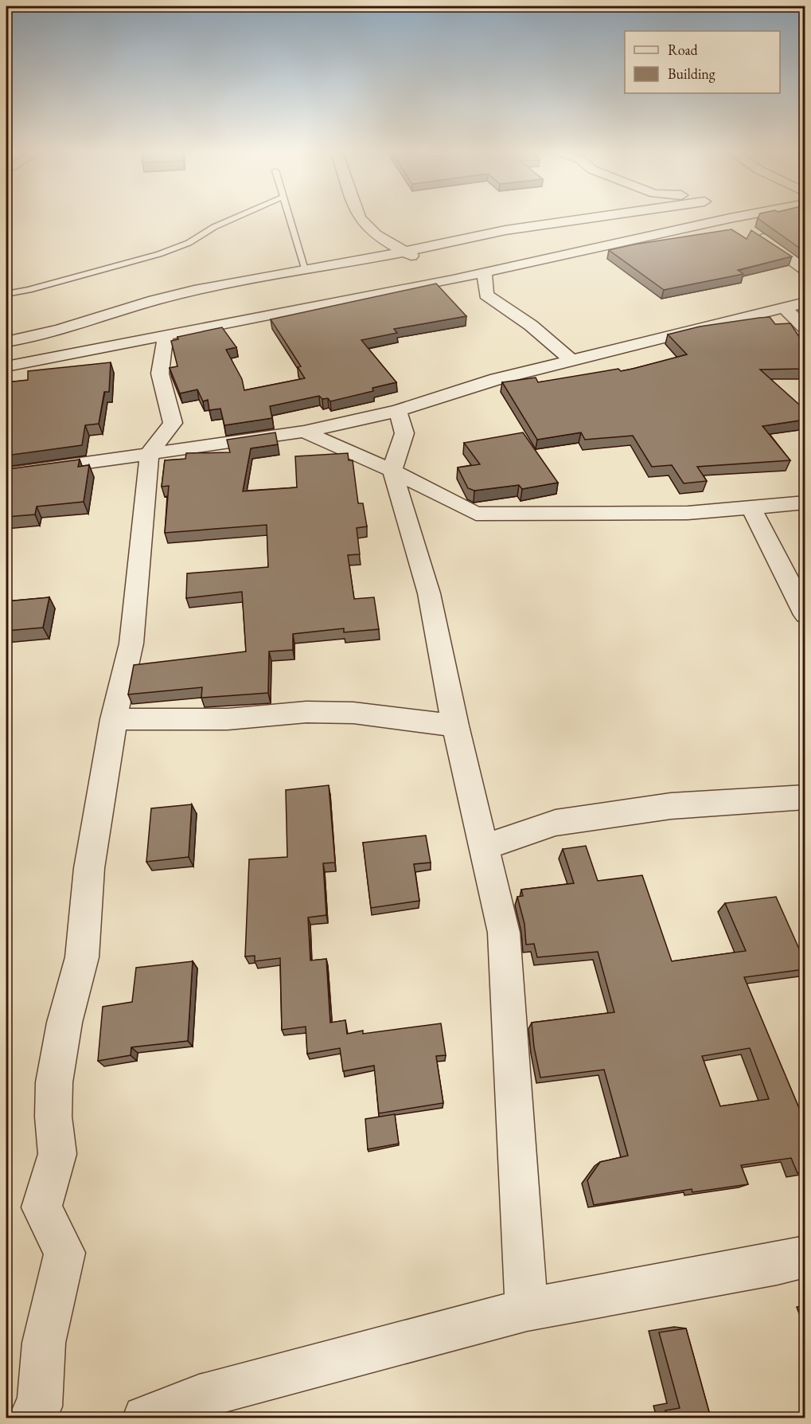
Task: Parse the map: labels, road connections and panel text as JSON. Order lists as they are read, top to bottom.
{
  "legend": ["Road", "Building"]
}
